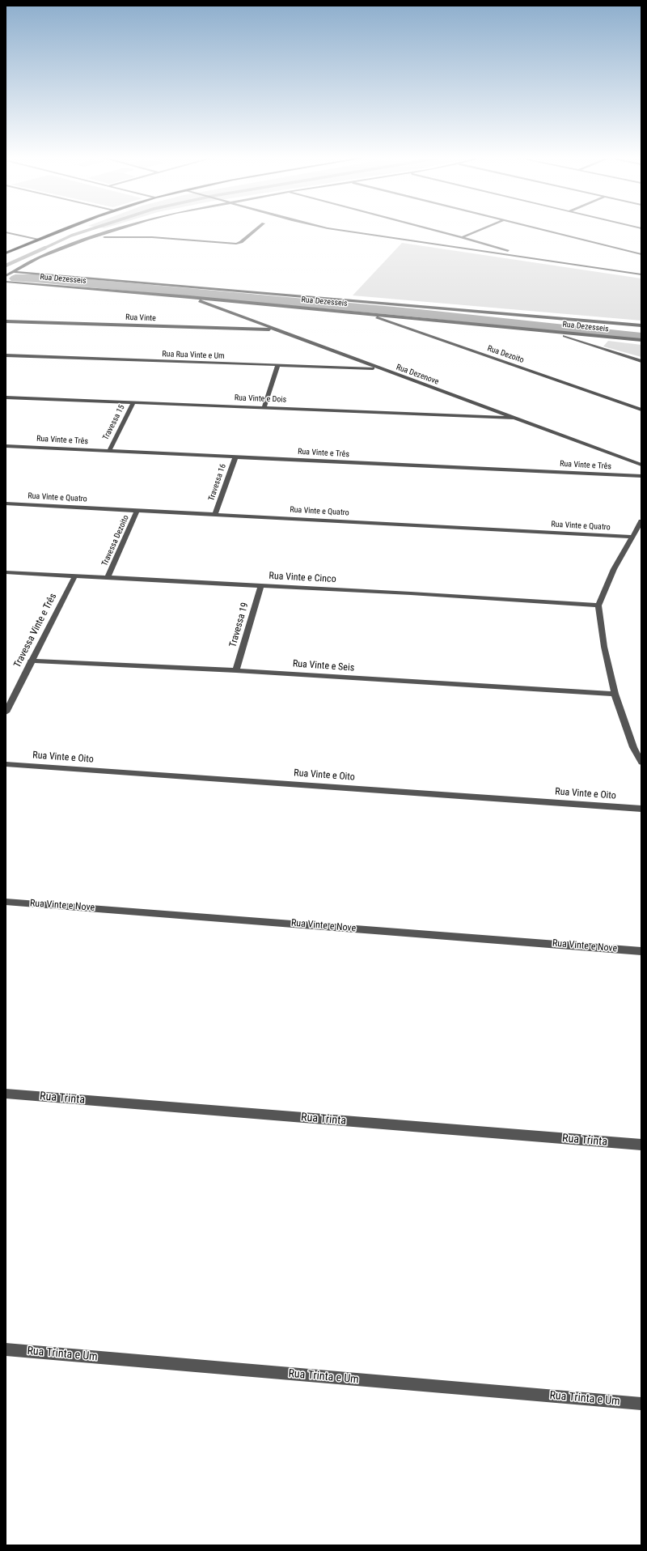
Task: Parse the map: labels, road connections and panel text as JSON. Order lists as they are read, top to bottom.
{
  "streets": {
    "street": [
      "Rua Dezesseis",
      "Rua Vinte",
      "Rua Dezoito",
      "Rua Rua Vinte e Um",
      "Rua Dezenove",
      "Rua Vinte e Dois",
      "Travessa 15",
      "Rua Vinte e Três",
      "Travessa 16",
      "Rua Vinte e Quatro",
      "Travessa Dezoito",
      "Rua Vinte e Cinco",
      "Travessa 19",
      "Travessa Vinte e Três",
      "Rua Vinte e Seis",
      "Rua Vinte e Oito",
      "Rua Vinte e Nove",
      "Rua Trinta",
      "Rua Trinta e Um"
    ]
  },
  "crossings": [
    ["Rua Dezesseis", "Rua Dezoito"],
    ["Rua Dezesseis", "Rua Dezenove"],
    ["Rua Vinte", "Rua Dezenove"],
    ["Rua Rua Vinte e Um", "Rua Dezenove"],
    ["Rua Dezenove", "Rua Vinte e Dois"],
    ["Rua Vinte e Dois", "Travessa 15"],
    ["Travessa 15", "Rua Vinte e Três"],
    ["Rua Vinte e Três", "Travessa 16"],
    ["Travessa 16", "Rua Vinte e Quatro"],
    ["Rua Vinte e Quatro", "Travessa Dezoito"],
    ["Travessa Dezoito", "Rua Vinte e Cinco"],
    ["Rua Vinte e Cinco", "Travessa 19"],
    ["Rua Vinte e Cinco", "Travessa Vinte e Três"],
    ["Travessa 19", "Rua Vinte e Seis"],
    ["Travessa Vinte e Três", "Rua Vinte e Seis"]
  ]
}
